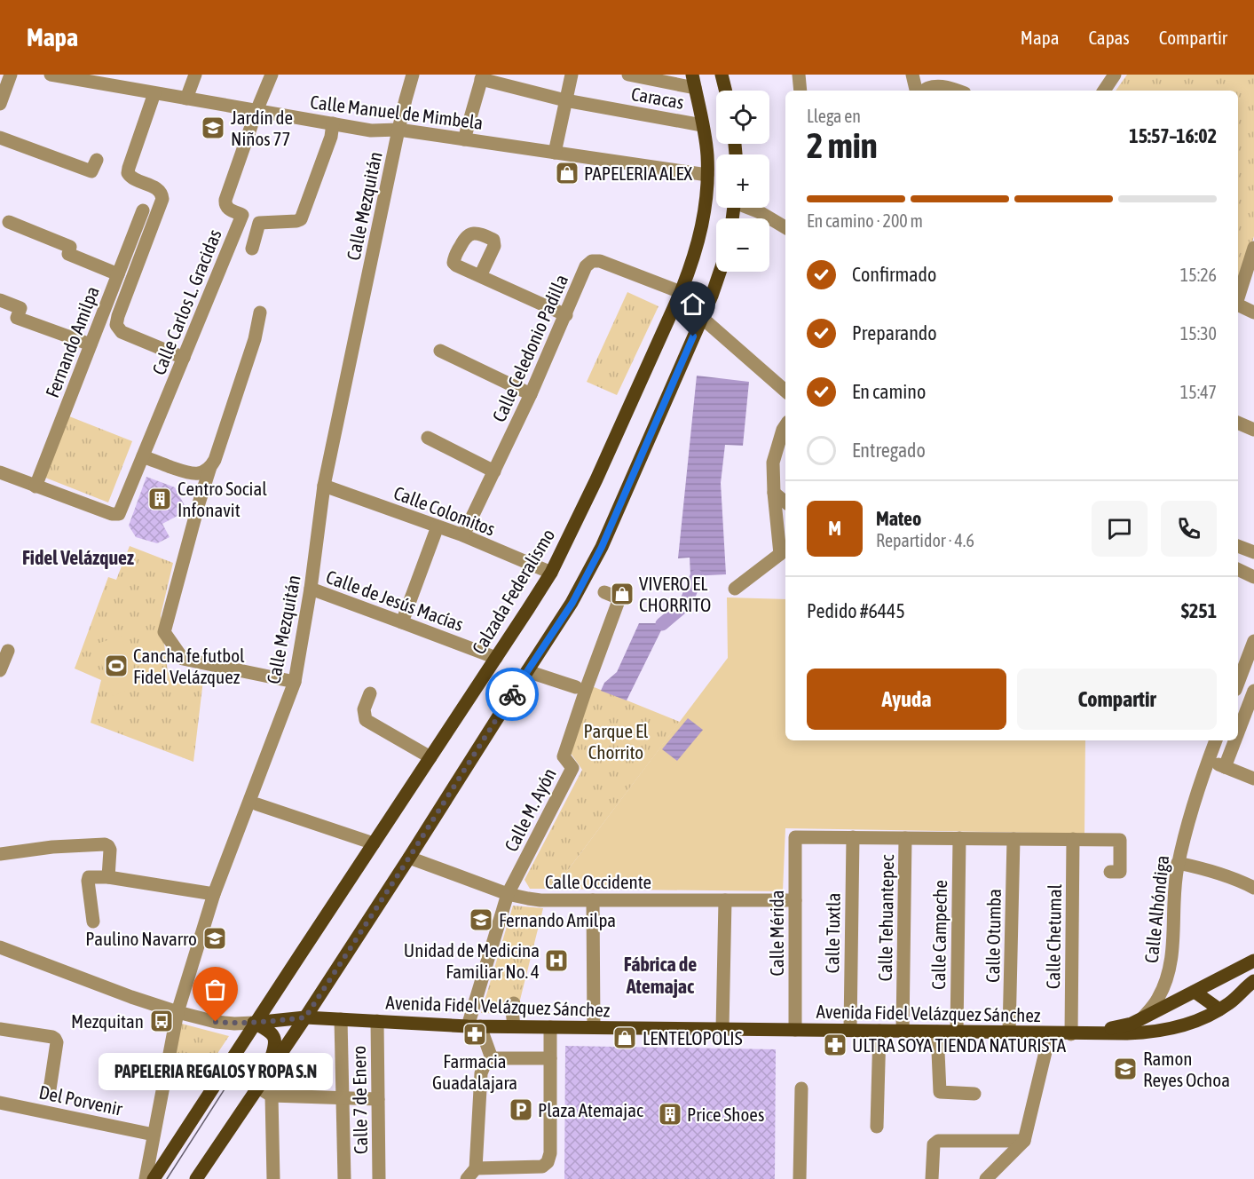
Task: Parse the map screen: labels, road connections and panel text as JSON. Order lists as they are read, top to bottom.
{
  "streets": {
    "main road": ["Calzada Federalismo", "Avenida Fidel Velázquez Sánchez"],
    "street": [
      "Caracas",
      "Calle Manuel de Mimbela",
      "Calle Mezquitán",
      "Calle Carlos L. Gracidas",
      "Fernando Amilpa",
      "Calle Celedonio Padilla",
      "Calle Colomitos",
      "Calle de Jesús Macías",
      "Calle M. Ayón",
      "Calle Occidente",
      "Calle Alhóndiga",
      "Calle Tehuantepec",
      "Calle Mérida",
      "Calle Tuxtla",
      "Calle Campeche",
      "Calle Otumba",
      "Calle Chetumal",
      "Del Porvenir",
      "Calle 7 de Enero"
    ]
  },
  "crossings": [
    ["Caracas", "Calzada Federalismo"],
    ["Calle Manuel de Mimbela", "Calle Mezquitán"],
    ["Calle Manuel de Mimbela", "Calle Carlos L. Gracidas"],
    ["Calle Manuel de Mimbela", "Calzada Federalismo"],
    ["Calle Mezquitán", "Calle Colomitos"],
    ["Calle Mezquitán", "Calle de Jesús Macías"],
    ["Calle Mezquitán", "Avenida Fidel Velázquez Sánchez"],
    ["Calle Mezquitán", "Del Porvenir"],
    ["Calle Carlos L. Gracidas", "Fernando Amilpa"],
    ["Calle Celedonio Padilla", "Calle Colomitos"],
    ["Calle Celedonio Padilla", "Calzada Federalismo"],
    ["Calle Colomitos", "Calzada Federalismo"],
    ["Calzada Federalismo", "Calle de Jesús Macías"],
    ["Calzada Federalismo", "Avenida Fidel Velázquez Sánchez"],
    ["Calle M. Ayón", "Calle Occidente"],
    ["Calle M. Ayón", "Avenida Fidel Velázquez Sánchez"],
    ["Calle Occidente", "Calle Mérida"],
    ["Calle Alhóndiga", "Avenida Fidel Velázquez Sánchez"],
    ["Calle Tehuantepec", "Avenida Fidel Velázquez Sánchez"],
    ["Calle Mérida", "Calle Tuxtla"],
    ["Calle Mérida", "Avenida Fidel Velázquez Sánchez"],
    ["Calle Tuxtla", "Avenida Fidel Velázquez Sánchez"],
    ["Calle Campeche", "Avenida Fidel Velázquez Sánchez"],
    ["Calle Otumba", "Avenida Fidel Velázquez Sánchez"],
    ["Calle Chetumal", "Avenida Fidel Velázquez Sánchez"],
    ["Avenida Fidel Velázquez Sánchez", "Calle 7 de Enero"]
  ],
  "districts": ["Fidel Velázquez", "Fábrica de Atemajac"],
  "parks": ["Parque El Chorrito"],
  "places": {
    "school or university": [
      "Jardín de Niños 77",
      "Fernando Amilpa",
      "Paulino Navarro",
      "Ramon Reyes Ochoa"
    ],
    "shop": ["PAPELERIA ALEX", "VIVERO EL CHORRITO", "LENTELOPOLIS"],
    "building": ["Centro Social Infonavit", "Price Shoes"],
    "sports": ["Cancha fe futbol Fidel Velázquez"],
    "hospital": ["Unidad de Medicina Familiar No. 4"],
    "bus stop": ["Mezquitan"],
    "other": ["PAPELERIA REGALOS Y ROPA S.N"],
    "pharmacy": ["Farmacia Guadalajara", "ULTRA SOYA TIENDA NATURISTA"],
    "parking": ["Plaza Atemajac"]
  },
  "page": {
    "header": "Mapa",
    "nav": ["Mapa", "Capas", "Compartir"],
    "map_buttons": ["+", "−"],
    "heading": ["2 min", "Llega en", "15:57–16:02"],
    "panel": [
      "Mateo",
      "Repartidor · 4.6",
      "Pedido #6445",
      "$251"
    ],
    "bar": "En camino · 200 m",
    "list": [
      ["Confirmado", "15:26"],
      ["Preparando", "15:30"],
      ["En camino", "15:47"],
      "Entregado"
    ],
    "round": "M",
    "buttons": ["Ayuda", "Compartir"],
    "bubble": "PAPELERIA REGALOS Y ROPA S.N"
  }
}
